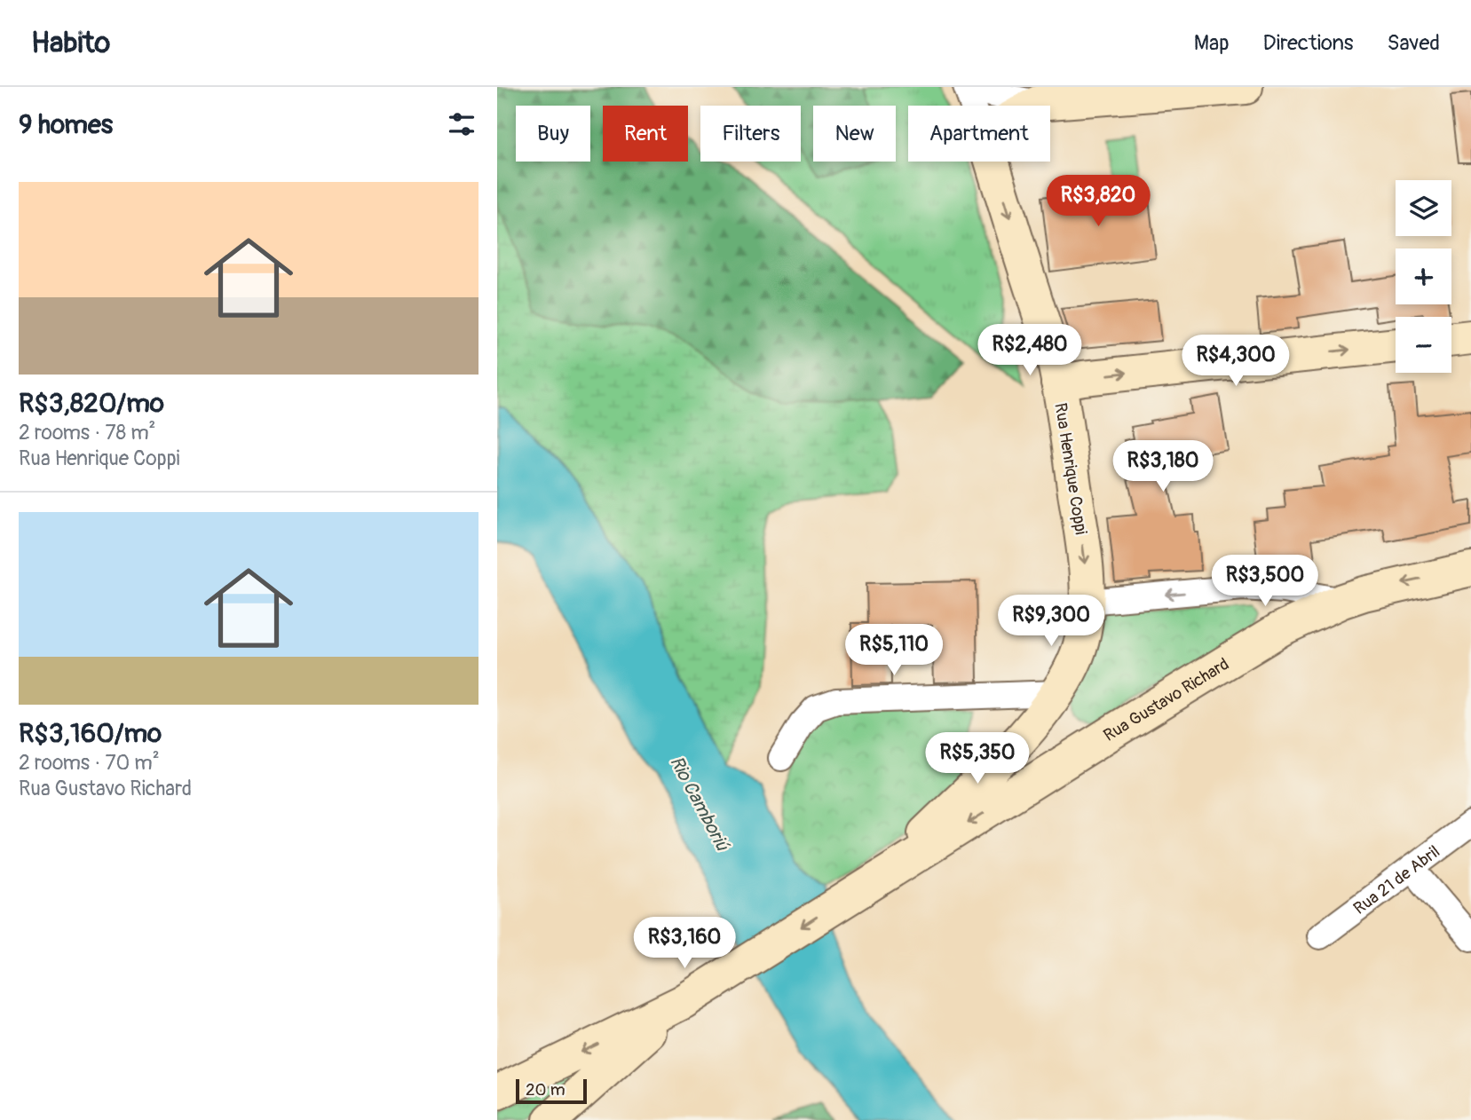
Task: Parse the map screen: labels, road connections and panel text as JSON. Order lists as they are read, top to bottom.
{
  "streets": {
    "main road": ["Rua Henrique Coppi", "Rua Gustavo Richard"],
    "street": ["Rua 21 de Abril"]
  },
  "crossings": [
    ["Rua Henrique Coppi", "Rua Gustavo Richard"]
  ],
  "one_way": ["Rua Henrique Coppi"],
  "water": ["Rio Camboriú"],
  "scale_bar": "20 m",
  "page": {
    "header": "Habito",
    "nav": ["Map", "Directions", "Saved"],
    "heading": "9 homes",
    "chip": [
      "Buy",
      "Rent",
      "Filters",
      "New",
      "Apartment"
    ],
    "list": [
      {
        "name": "R$3,820/mo",
        "note": "2 rooms · 78 m² · Rua Henrique Coppi"
      },
      {
        "name": "R$3,160/mo",
        "note": "2 rooms · 70 m² · Rua Gustavo Richard"
      }
    ],
    "price": [
      "R$3,820",
      "R$2,480",
      "R$4,300",
      "R$3,180",
      "R$3,500",
      "R$9,300",
      "R$5,110",
      "R$5,350",
      "R$3,160"
    ],
    "map_buttons": ["+", "−"],
    "scale": "20 m"
  }
}
